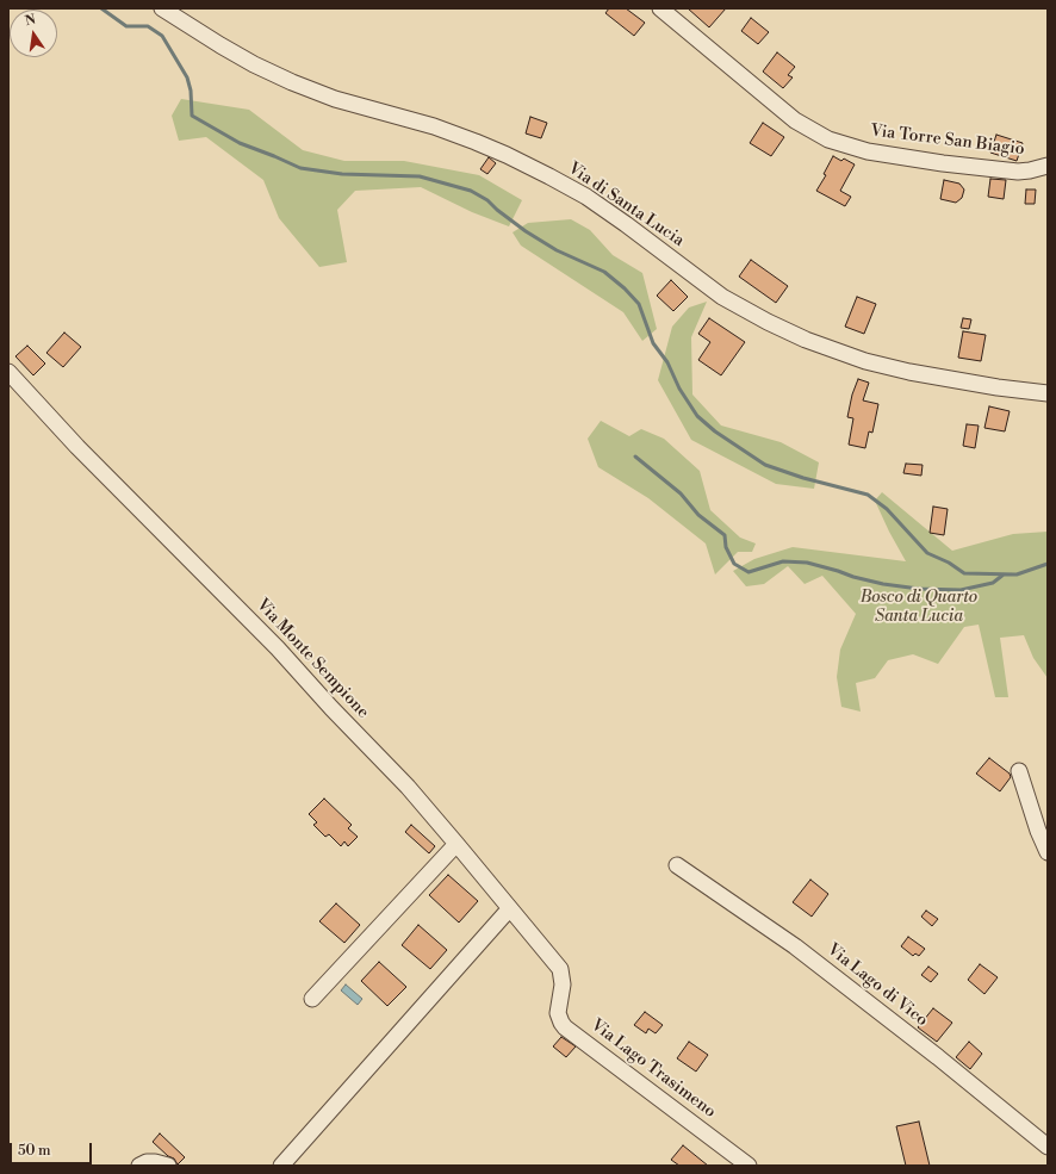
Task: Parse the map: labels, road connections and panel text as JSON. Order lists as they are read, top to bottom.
{
  "streets": {
    "street": [
      "Via Torre San Biagio",
      "Via di Santa Lucia",
      "Via Monte Sempione",
      "Via Lago di Vico",
      "Via Lago Trasimeno"
    ]
  },
  "crossings": [
    ["Via Monte Sempione", "Via Lago Trasimeno"]
  ],
  "parks": ["Bosco di Quarto Santa Lucia"],
  "scale_bar": "50 m",
  "north": "top"
}
